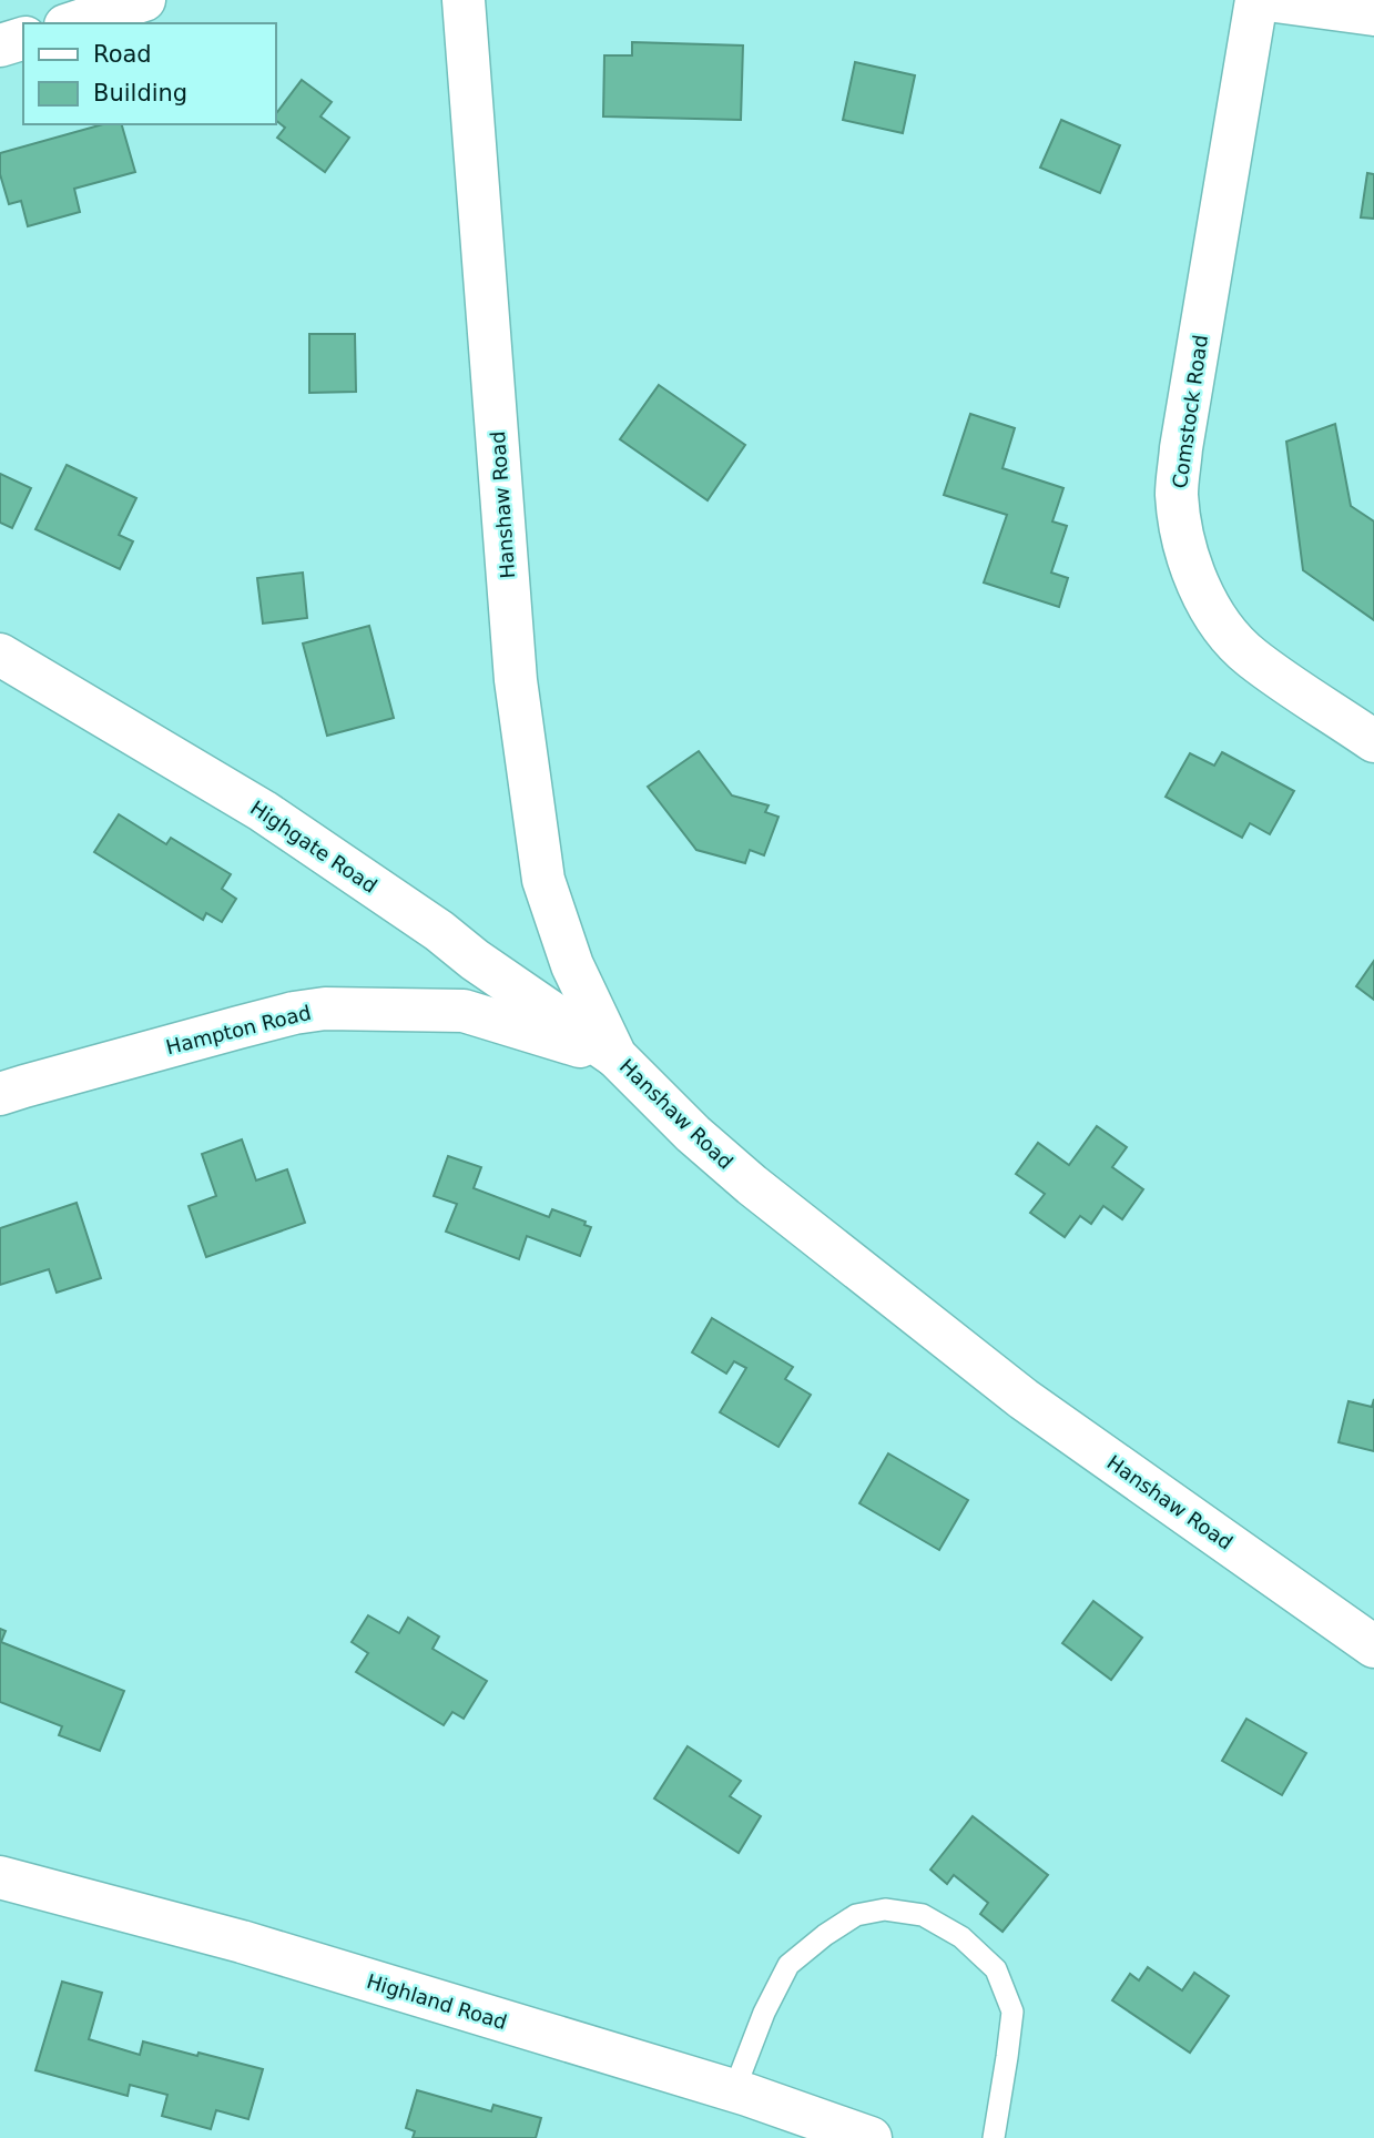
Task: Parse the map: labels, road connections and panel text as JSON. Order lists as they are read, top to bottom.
{
  "streets": {
    "street": [
      "Comstock Road",
      "Hanshaw Road",
      "Highgate Road",
      "Hampton Road",
      "Highland Road"
    ]
  },
  "crossings": [
    ["Hanshaw Road", "Highgate Road"],
    ["Hanshaw Road", "Hampton Road"],
    ["Highgate Road", "Hampton Road"]
  ],
  "legend": ["Road", "Building"]
}
